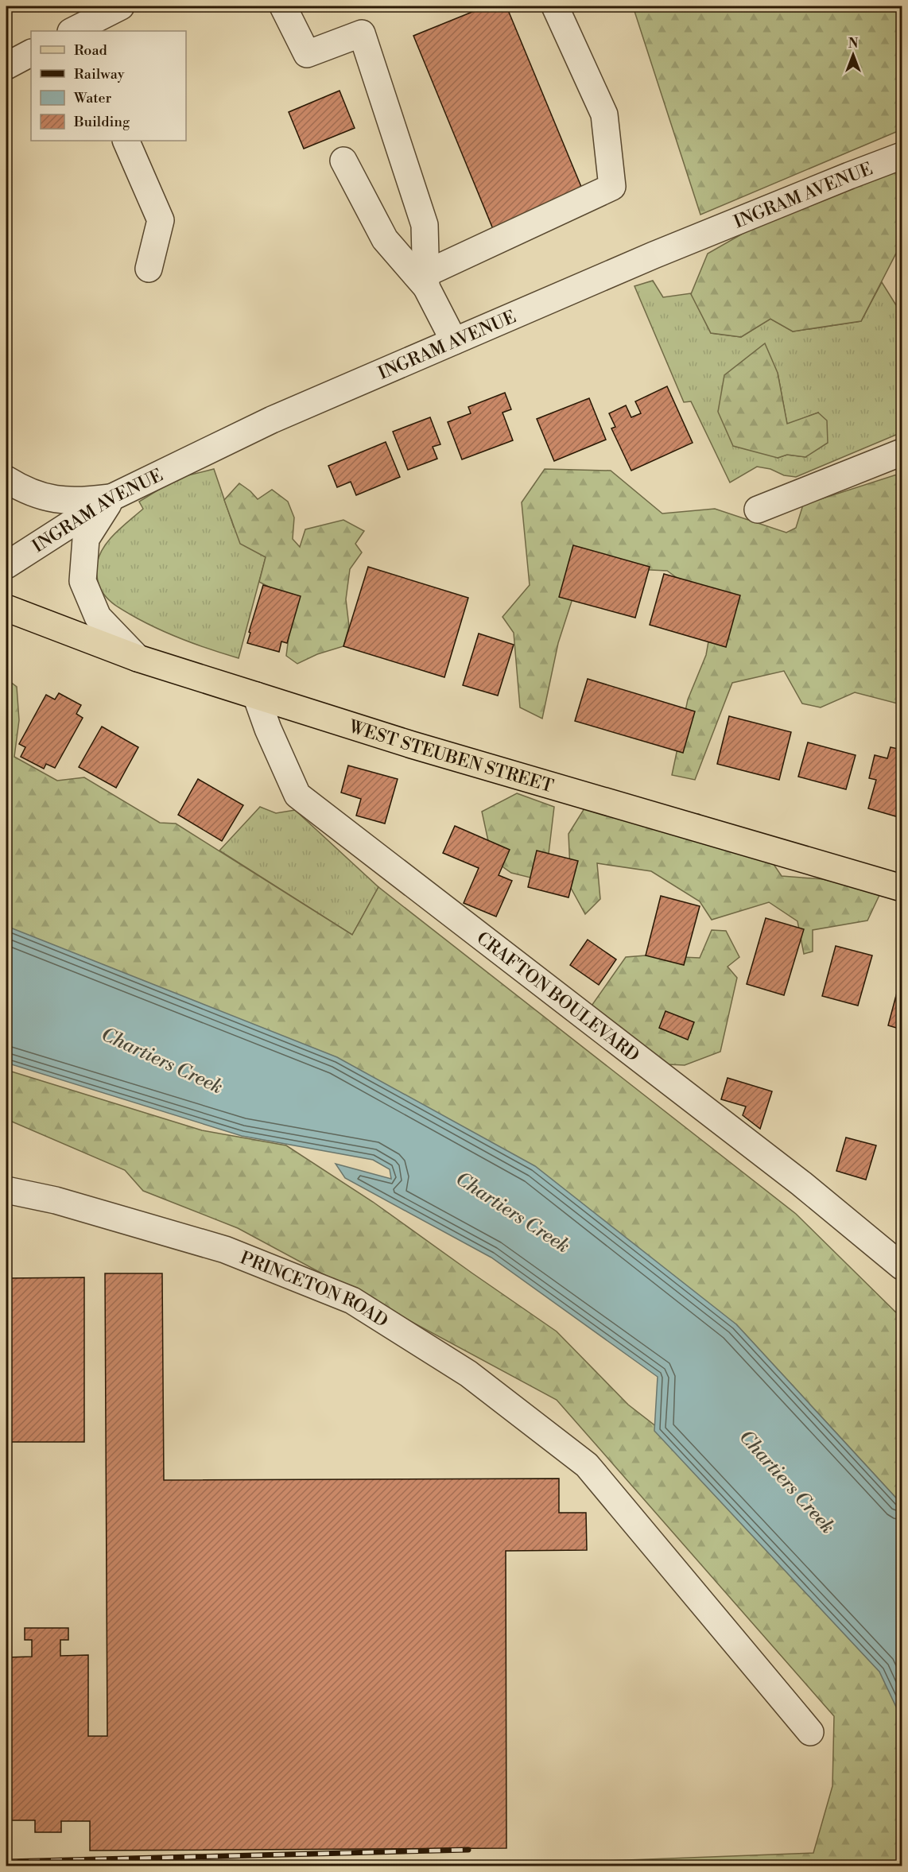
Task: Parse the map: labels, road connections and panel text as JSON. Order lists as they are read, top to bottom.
{
  "streets": {
    "main road": ["WEST STEUBEN STREET"],
    "street": ["INGRAM AVENUE", "CRAFTON BOULEVARD", "PRINCETON ROAD"]
  },
  "crossings": [
    ["WEST STEUBEN STREET", "CRAFTON BOULEVARD"]
  ],
  "water": ["Chartiers Creek"],
  "legend": [
    "Road",
    "Railway",
    "Water",
    "Building"
  ],
  "north": "top"
}
